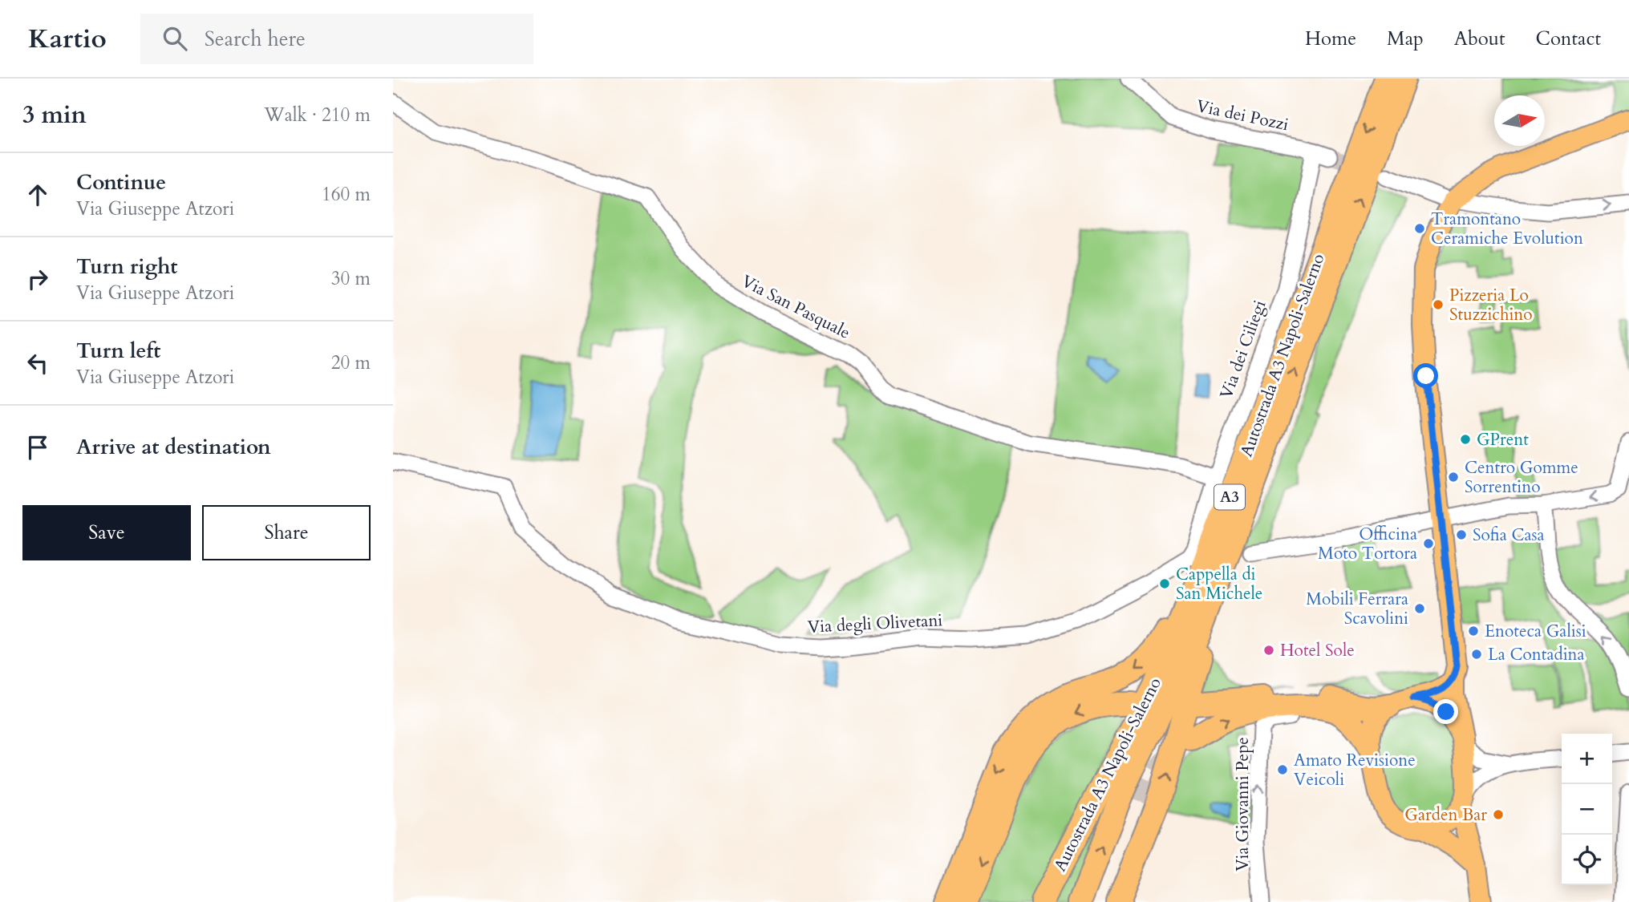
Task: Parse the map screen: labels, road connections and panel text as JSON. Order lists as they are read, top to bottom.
{
  "streets": {
    "highway": ["Autostrada A3 Napoli-Salerno", "A3"],
    "street": [
      "Via dei Pozzi",
      "Via San Pasquale",
      "Via dei Ciliegi",
      "Via degli Olivetani",
      "Via Giovanni Pepe"
    ]
  },
  "crossings": [
    ["Via dei Pozzi", "Via dei Ciliegi"],
    ["Via San Pasquale", "Via dei Ciliegi"],
    ["Via dei Ciliegi", "Autostrada A3 Napoli-Salerno"],
    ["Via dei Ciliegi", "A3"],
    ["Via dei Ciliegi", "Via degli Olivetani"],
    ["Autostrada A3 Napoli-Salerno", "A3"],
    ["Autostrada A3 Napoli-Salerno", "Via degli Olivetani"],
    ["A3", "Via degli Olivetani"]
  ],
  "one_way": ["Via Giovanni Pepe"],
  "places": [
    "Tramontano Ceramiche Evolution",
    "Pizzeria Lo Stuzzichino",
    "GPrent",
    "Centro Gomme Sorrentino",
    "Sofia Casa",
    "Officina Moto Tortora",
    "Cappella di San Michele",
    "Mobili Ferrara Scavolini",
    "Enoteca Galisi",
    "Hotel Sole",
    "La Contadina",
    "Amato Revisione Veicoli",
    "Garden Bar"
  ],
  "north": "right",
  "page": {
    "header": "Kartio",
    "search": "Search here",
    "nav": [
      "Home",
      "Map",
      "About",
      "Contact"
    ],
    "heading": ["3 min", "Walk · 210 m"],
    "list": [
      ["Continue", "Via Giuseppe Atzori", "160 m"],
      ["Turn right", "Via Giuseppe Atzori", "30 m"],
      ["Turn left", "Via Giuseppe Atzori", "20 m"],
      "Arrive at destination"
    ],
    "buttons": ["Save", "Share"],
    "map_buttons": ["+", "−"]
  }
}
